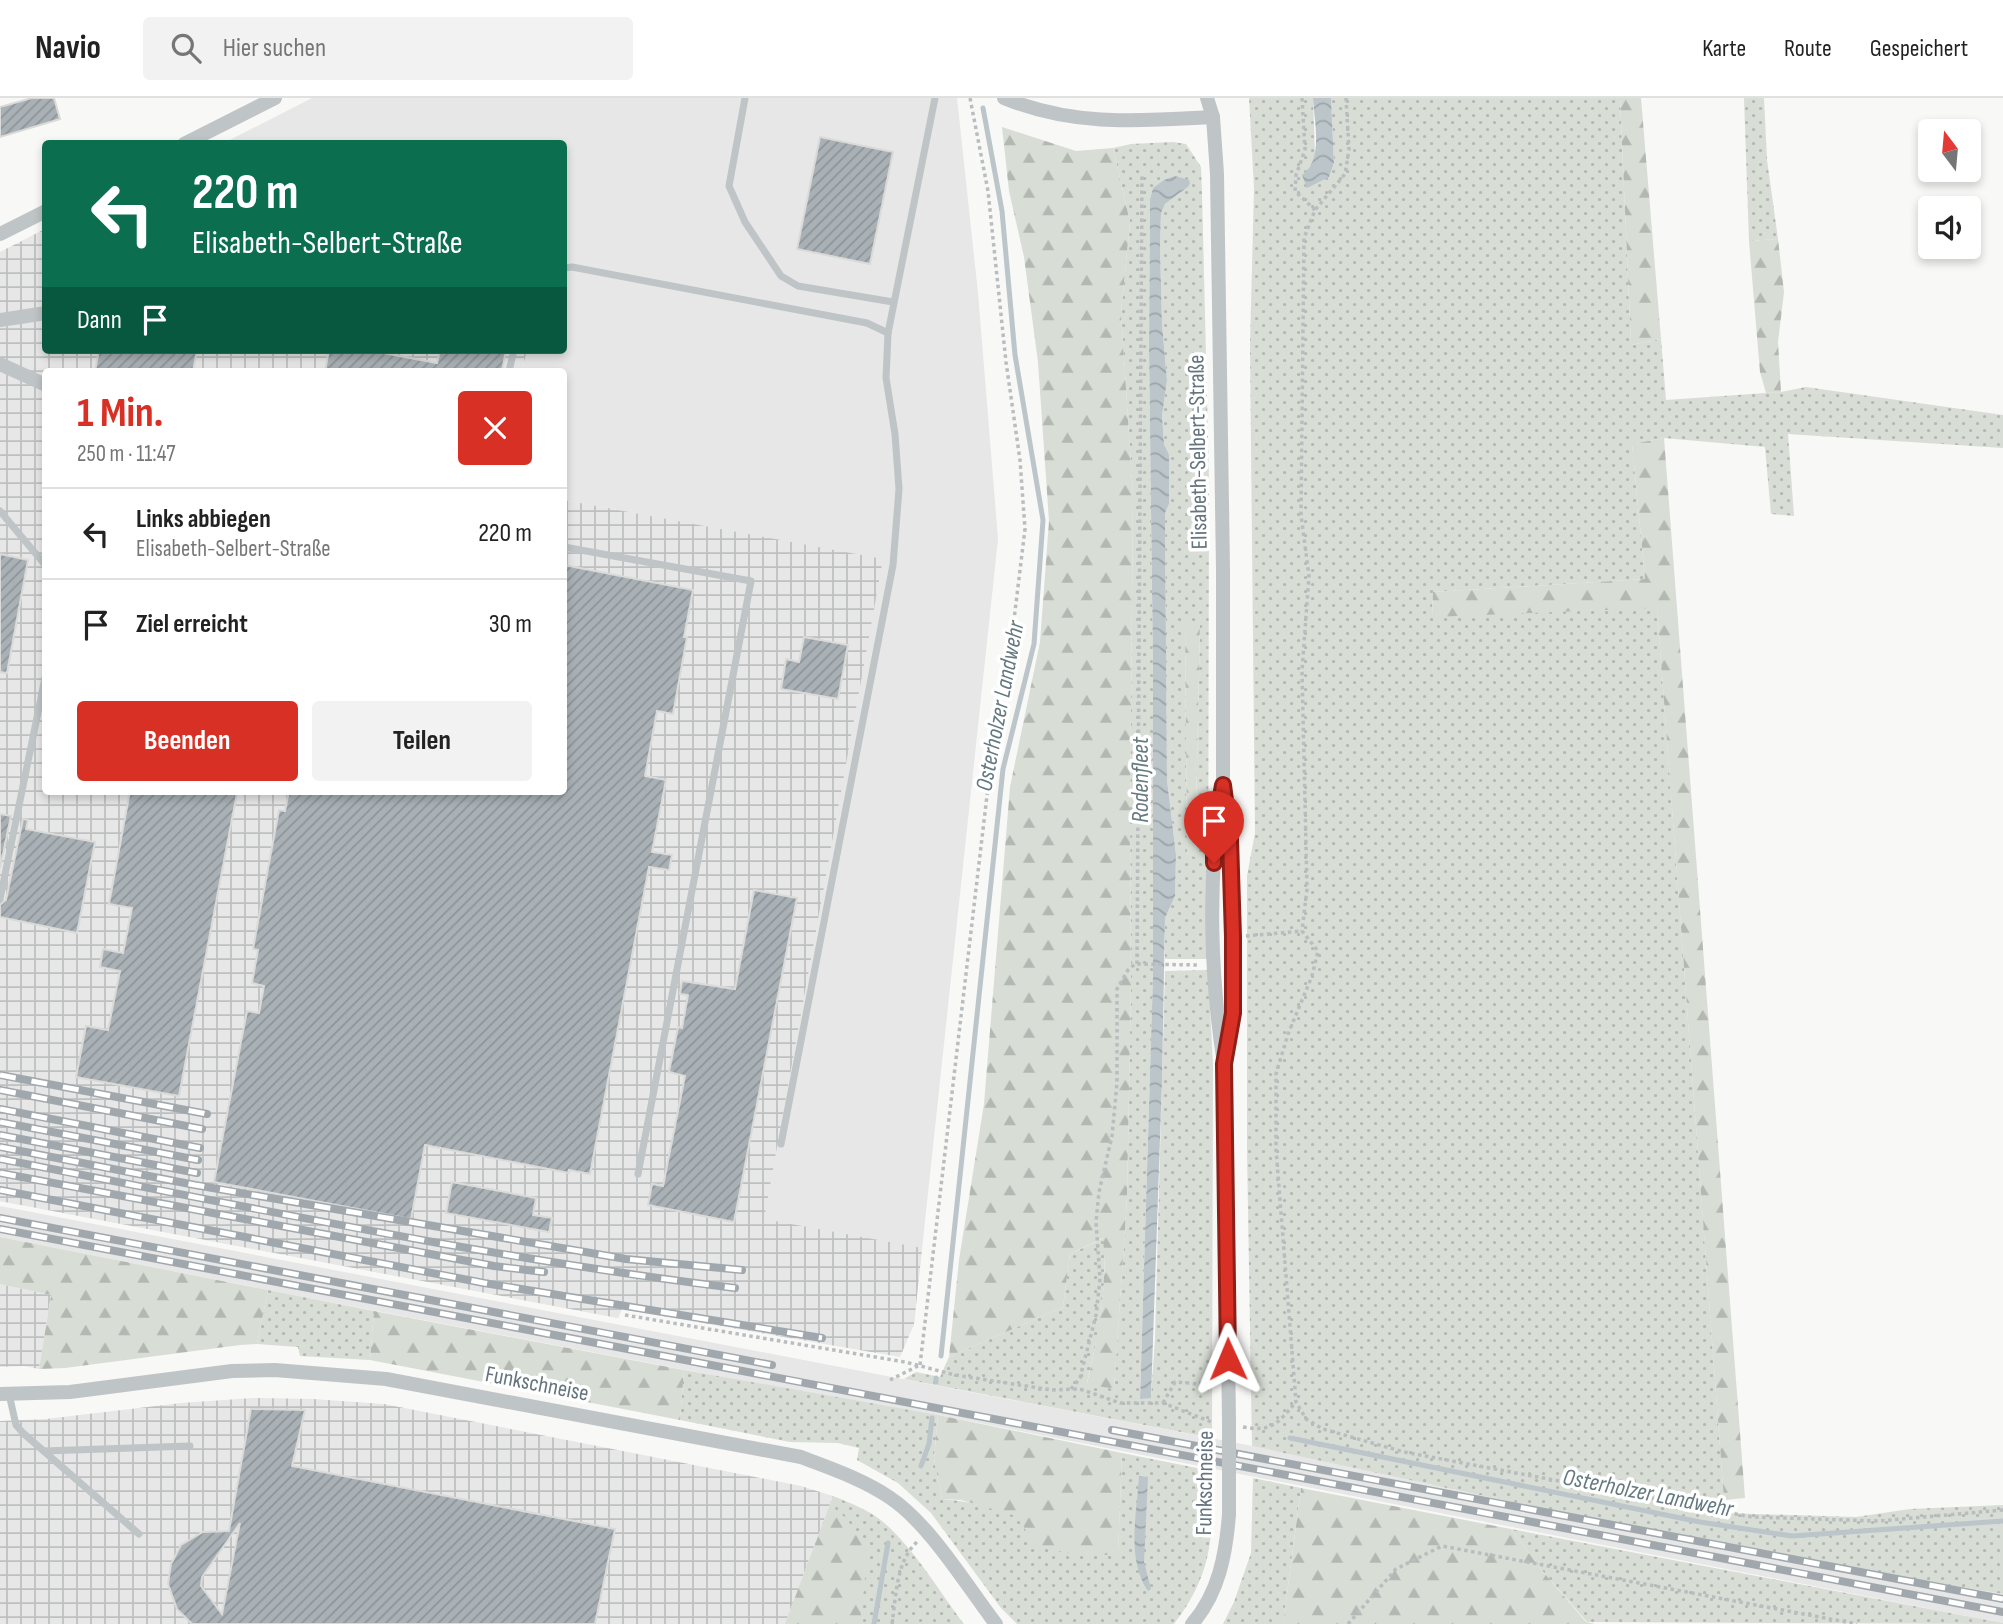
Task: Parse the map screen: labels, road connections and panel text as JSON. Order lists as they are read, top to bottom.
{
  "streets": {
    "street": ["Elisabeth-Selbert-Straße", "Funkschneise"]
  },
  "crossings": [
    ["Elisabeth-Selbert-Straße", "Funkschneise"]
  ],
  "water": ["Osterholzer Landwehr", "Rodenfleet"],
  "north": "top",
  "page": {
    "header": "Navio",
    "search": "Hier suchen",
    "nav": ["Karte", "Route", "Gespeichert"],
    "turn": ["220 m", "Elisabeth-Selbert-Straße"],
    "then": "Dann",
    "heading": ["1 Min.", "250 m · 11:47"],
    "list": [
      {
        "name": "Links abbiegen",
        "note": "Elisabeth-Selbert-Straße",
        "value": "220 m"
      },
      {
        "name": "Ziel erreicht",
        "value": "30 m"
      }
    ],
    "buttons": ["Beenden", "Teilen"]
  }
}
